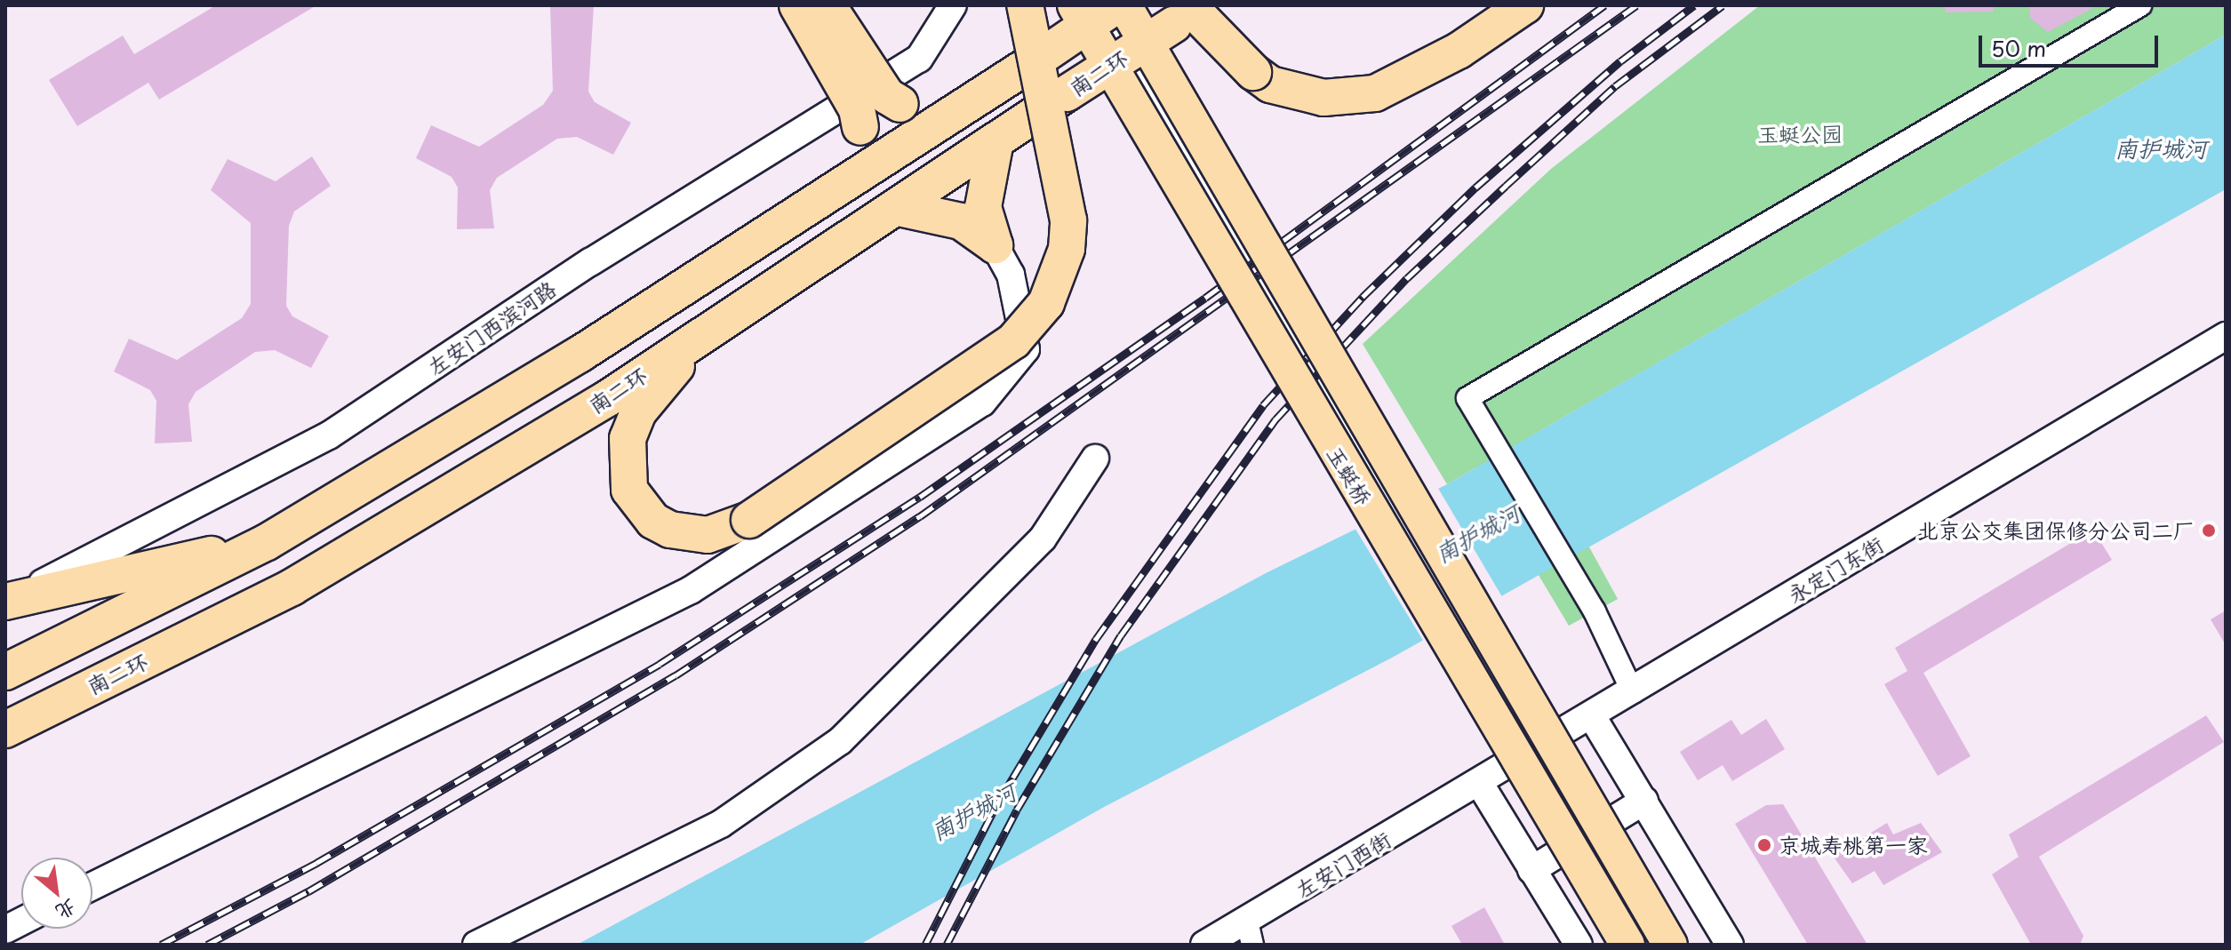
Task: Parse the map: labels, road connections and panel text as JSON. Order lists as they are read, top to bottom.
{
  "streets": {
    "highway": ["南二环"],
    "main road": ["玉蜓桥"],
    "street": ["左安门西滨河路", "永定门东街", "左安门西街"]
  },
  "crossings": [
    ["永定门东街", "左安门西街"]
  ],
  "water": ["南护城河"],
  "parks": ["玉蜓公园"],
  "places": ["北京公交集团保修分公司二厂", "京城寿桃第一家"],
  "scale_bar": "50 m",
  "north": "bottom right"
}
